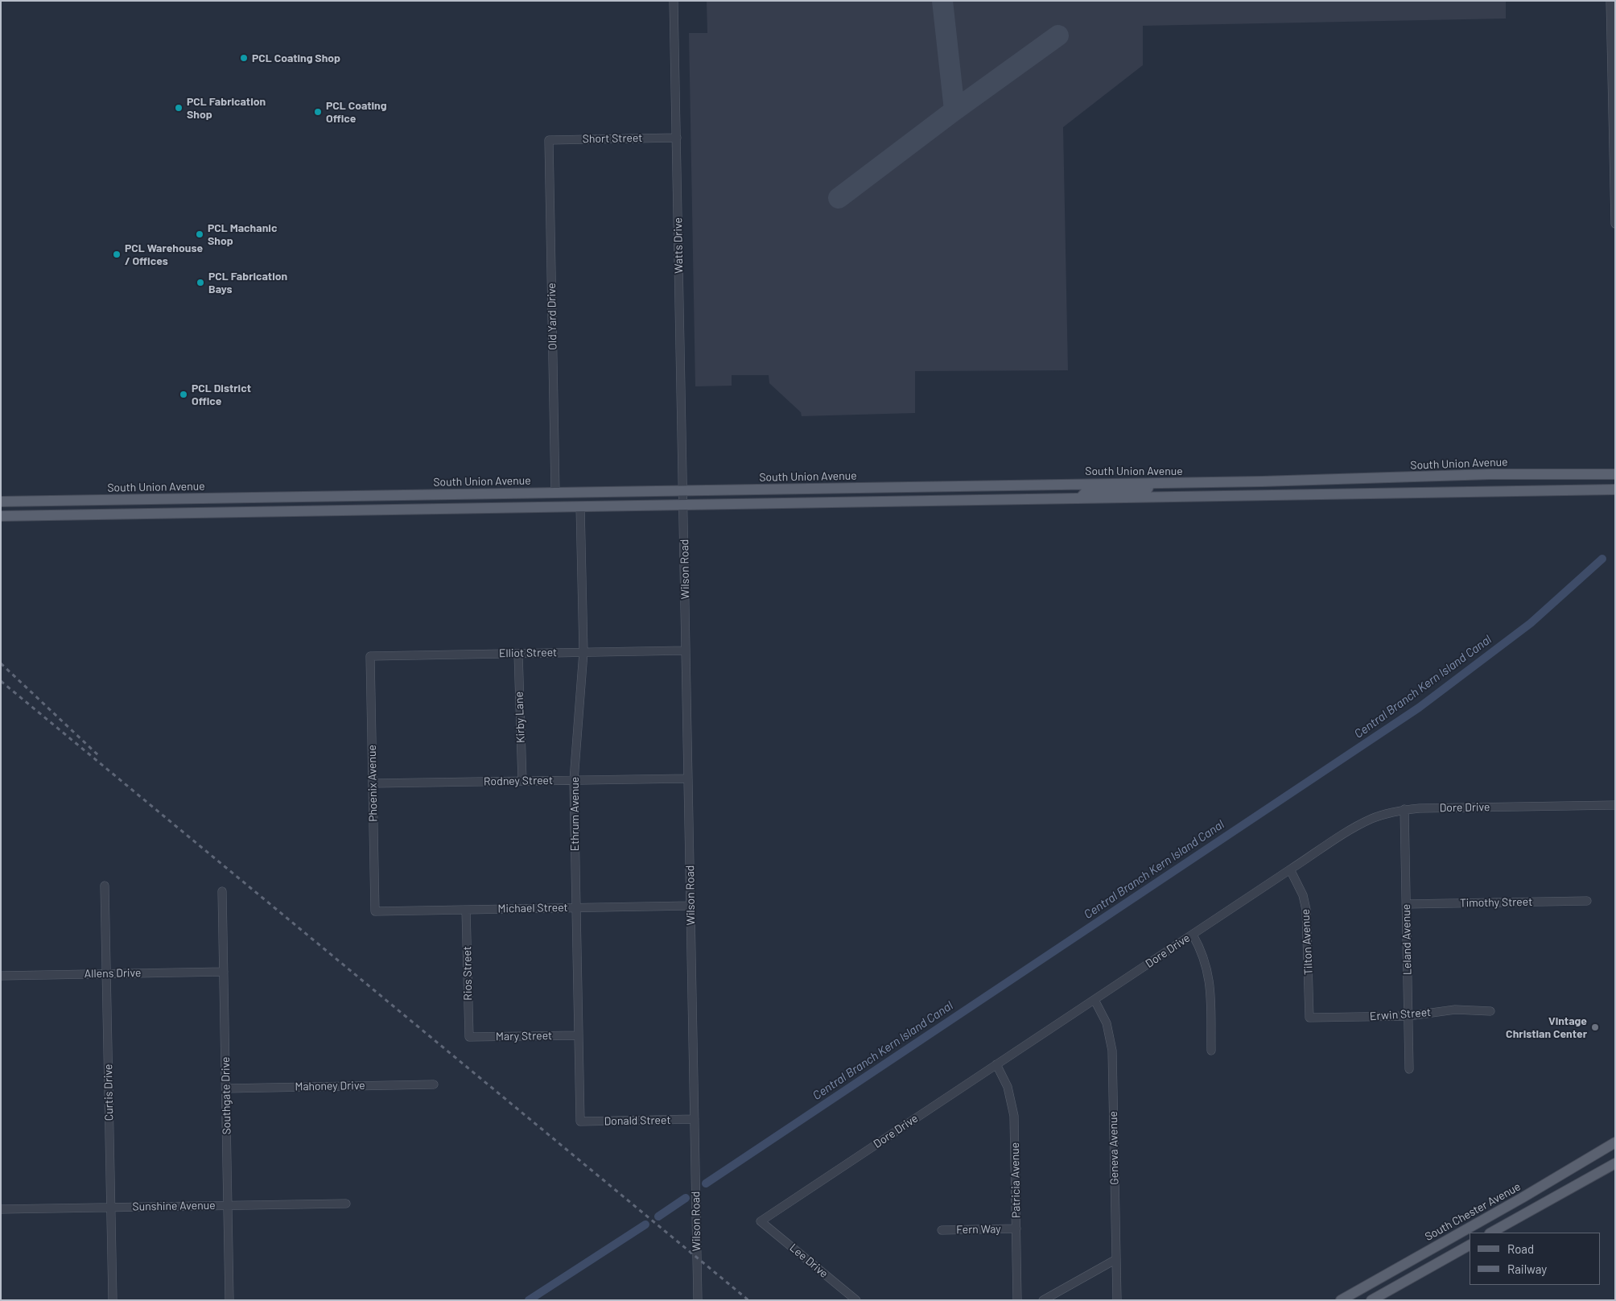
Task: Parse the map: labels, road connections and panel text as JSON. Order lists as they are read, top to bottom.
{
  "streets": {
    "main road": ["South Union Avenue", "South Chester Avenue"],
    "street": [
      "Short Street",
      "Watts Drive",
      "Old Yard Drive",
      "Wilson Road",
      "Elliot Street",
      "Kirby Lane",
      "Rodney Street",
      "Phoenix Avenue",
      "Dore Drive",
      "Ethrum Avenue",
      "Timothy Street",
      "Michael Street",
      "Leland Avenue",
      "Tilton Avenue",
      "Allens Drive",
      "Rios Street",
      "Erwin Street",
      "Mary Street",
      "Mahoney Drive",
      "Curtis Drive",
      "Southgate Drive",
      "Donald Street",
      "Geneva Avenue",
      "Patricia Avenue",
      "Sunshine Avenue",
      "Fern Way",
      "Lee Drive"
    ]
  },
  "crossings": [
    ["Short Street", "Watts Drive"],
    ["Short Street", "Old Yard Drive"],
    ["Watts Drive", "South Union Avenue"],
    ["Watts Drive", "Wilson Road"],
    ["Old Yard Drive", "South Union Avenue"],
    ["South Union Avenue", "Wilson Road"],
    ["Wilson Road", "Elliot Street"],
    ["Wilson Road", "Rodney Street"],
    ["Wilson Road", "Michael Street"],
    ["Wilson Road", "Donald Street"],
    ["Elliot Street", "Kirby Lane"],
    ["Elliot Street", "Phoenix Avenue"],
    ["Elliot Street", "Ethrum Avenue"],
    ["Kirby Lane", "Rodney Street"],
    ["Rodney Street", "Phoenix Avenue"],
    ["Rodney Street", "Ethrum Avenue"],
    ["Phoenix Avenue", "Michael Street"],
    ["Dore Drive", "Leland Avenue"],
    ["Dore Drive", "Tilton Avenue"],
    ["Dore Drive", "Geneva Avenue"],
    ["Dore Drive", "Patricia Avenue"],
    ["Dore Drive", "Lee Drive"],
    ["Ethrum Avenue", "Michael Street"],
    ["Ethrum Avenue", "Mary Street"],
    ["Ethrum Avenue", "Donald Street"],
    ["Timothy Street", "Leland Avenue"],
    ["Michael Street", "Rios Street"],
    ["Leland Avenue", "Erwin Street"],
    ["Tilton Avenue", "Erwin Street"],
    ["Allens Drive", "Curtis Drive"],
    ["Allens Drive", "Southgate Drive"],
    ["Rios Street", "Mary Street"],
    ["Mahoney Drive", "Southgate Drive"],
    ["Curtis Drive", "Sunshine Avenue"],
    ["Southgate Drive", "Sunshine Avenue"],
    ["Patricia Avenue", "Fern Way"]
  ],
  "water": ["Central Branch Kern Island Canal"],
  "places": [
    "PCL Coating Shop",
    "PCL Fabrication Shop",
    "PCL Coating Office",
    "PCL Machanic Shop",
    "PCL Warehouse / Offices",
    "PCL Fabrication Bays",
    "PCL District Office",
    "Vintage Christian Center"
  ],
  "legend": ["Road", "Railway"]
}
